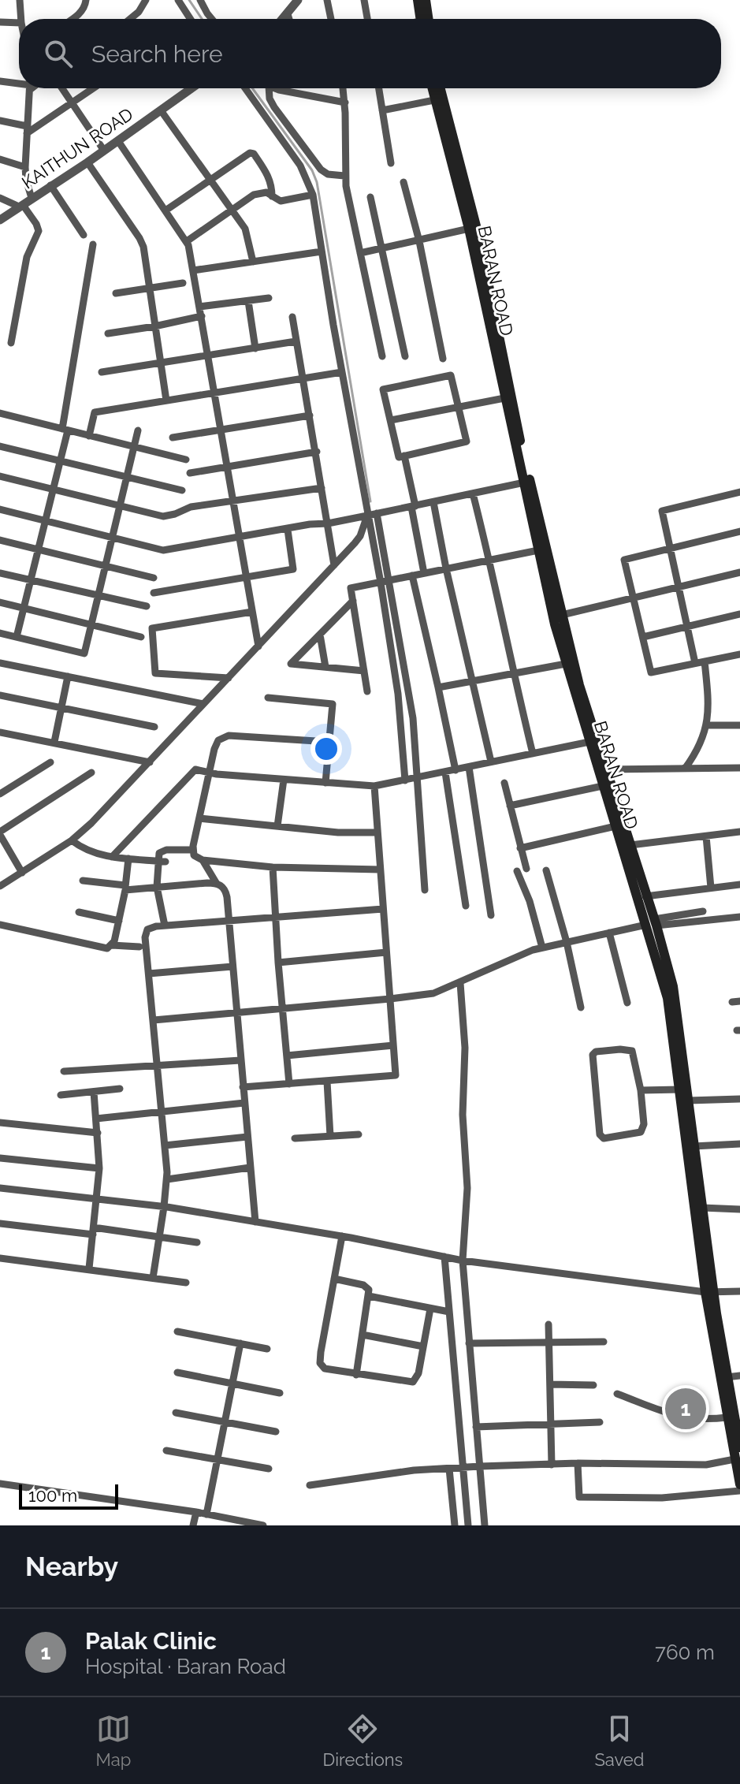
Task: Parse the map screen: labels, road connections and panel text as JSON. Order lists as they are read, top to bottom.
{
  "streets": {
    "main road": ["BARAN ROAD"],
    "street": ["KAITHUN ROAD"]
  },
  "scale_bar": "100 m",
  "page": {
    "search": "Search here",
    "pins": "1",
    "scale": "100 m",
    "heading": "Nearby",
    "list": [
      {
        "mark": "1",
        "name": "Palak Clinic",
        "note": "Hospital · Baran Road",
        "value": "760 m"
      }
    ],
    "nav": ["Map", "Directions", "Saved"]
  }
}
